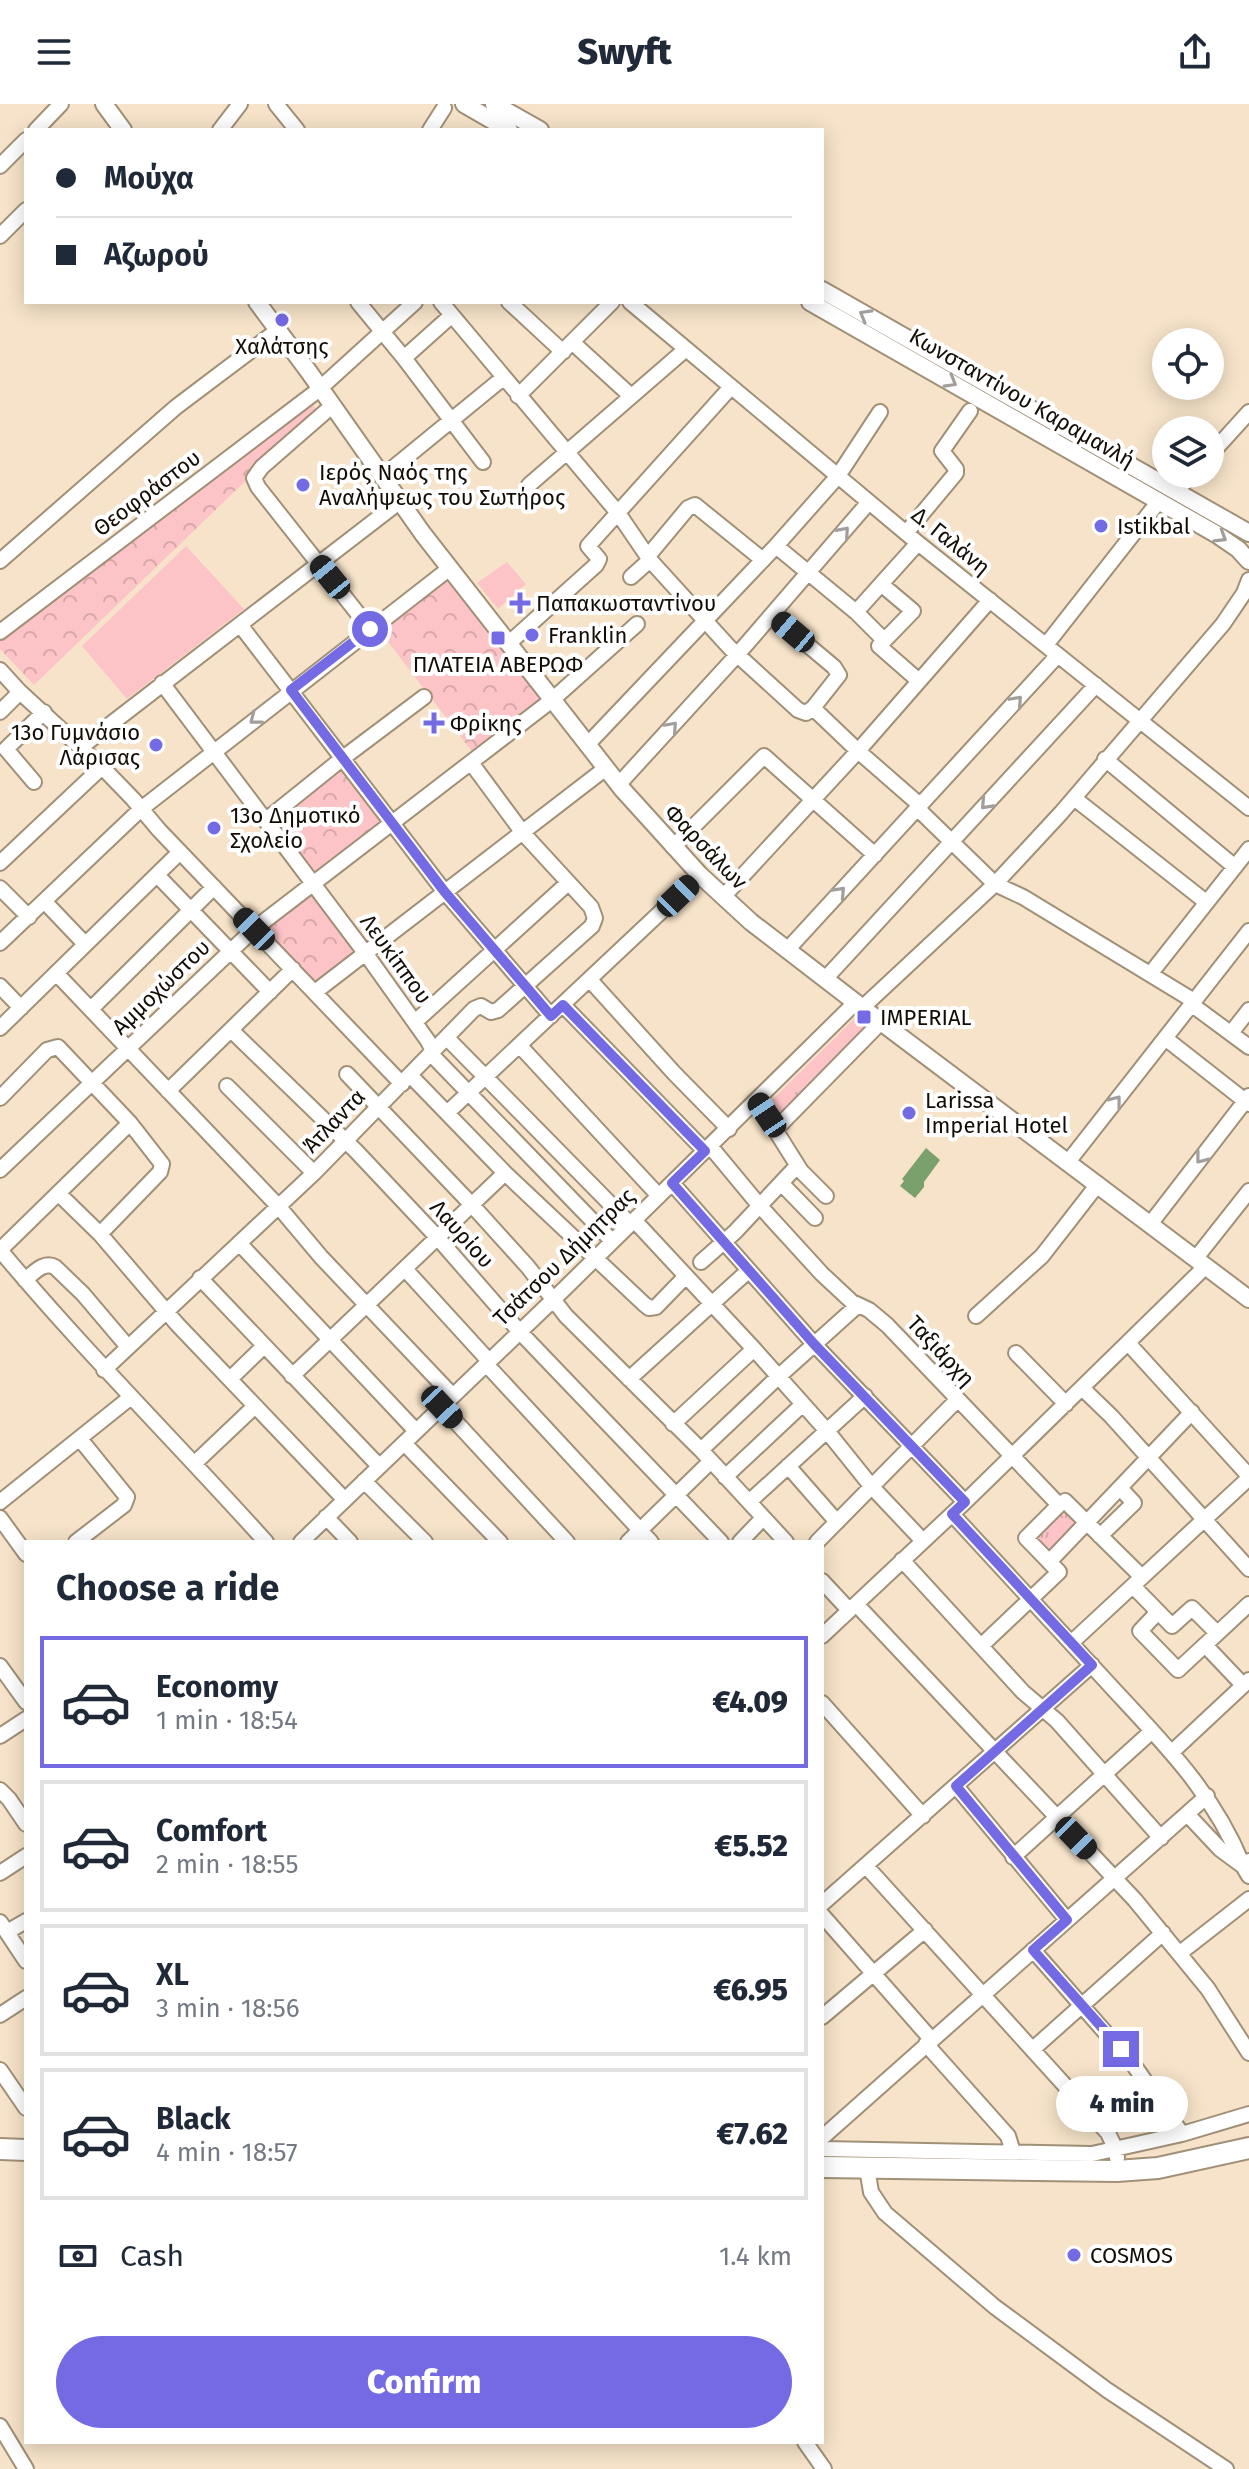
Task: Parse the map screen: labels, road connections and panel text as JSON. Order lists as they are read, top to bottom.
{
  "streets": {
    "main road": ["Κωνσταντίνου Καραμανλή", "Φαρσάλων"],
    "street": [
      "Θεοφράστου",
      "Δ. Γαλάνη",
      "Λευκίππου",
      "Αμμοχώστου",
      "Άτλαντα",
      "Λαυρίου",
      "Τσάτσου Δήμητρας",
      "Ταξιάρχη"
    ]
  },
  "crossings": [
    ["Θεοφράστου", "Φαρσάλων"],
    ["Δ. Γαλάνη", "Τσάτσου Δήμητρας"],
    ["Φαρσάλων", "Αμμοχώστου"],
    ["Φαρσάλων", "Τσάτσου Δήμητρας"],
    ["Λευκίππου", "Αμμοχώστου"],
    ["Λευκίππου", "Άτλαντα"],
    ["Λευκίππου", "Τσάτσου Δήμητρας"],
    ["Άτλαντα", "Λαυρίου"],
    ["Λαυρίου", "Τσάτσου Δήμητρας"],
    ["Τσάτσου Δήμητρας", "Ταξιάρχη"]
  ],
  "places": {
    "other": [
      "Χαλάτσης",
      "Ιερός Ναός της Αναλήψεως του Σωτήρος",
      "Istikbal",
      "Franklin",
      "13ο Γυμνάσιο Λάρισας",
      "13ο Δημοτικό Σχολείο",
      "Larissa Imperial Hotel",
      "COSMOS"
    ],
    "health": ["Παπακωσταντίνου", "Φρίκης"],
    "transit": ["ΠΛΑΤΕΙΑ ΑΒΕΡΩΦ", "IMPERIAL"]
  },
  "page": {
    "header": "Swyft",
    "banner": ["Μούχα", "Αζωρού"],
    "heading": "Choose a ride",
    "list": [
      {
        "name": "Economy",
        "note": "1 min · 18:54",
        "value": "€4.09"
      },
      {
        "name": "Comfort",
        "note": "2 min · 18:55",
        "value": "€5.52"
      },
      {
        "name": "XL",
        "note": "3 min · 18:56",
        "value": "€6.95"
      },
      {
        "name": "Black",
        "note": "4 min · 18:57",
        "value": "€7.62"
      }
    ],
    "bubble": "4 min",
    "pay": ["Cash", "1.4 km"],
    "buttons": "Confirm"
  }
}
